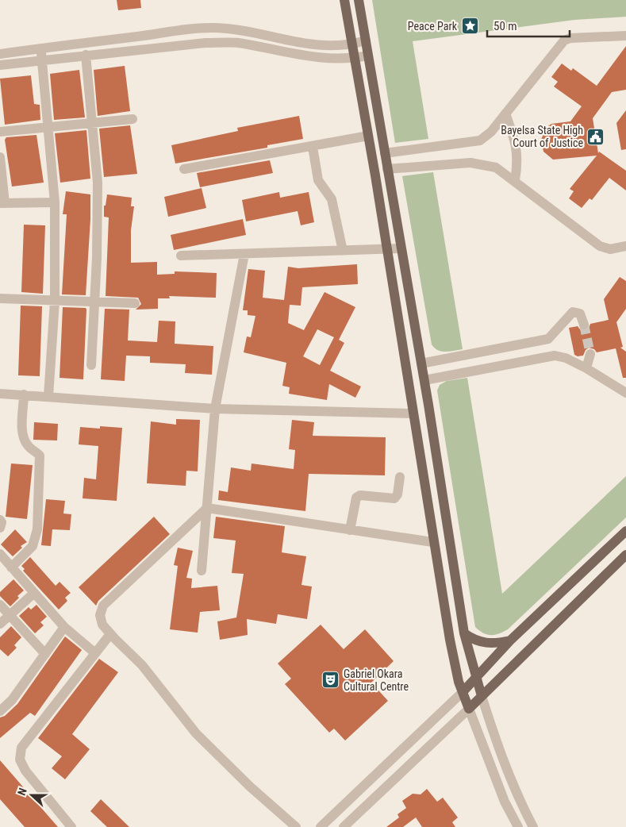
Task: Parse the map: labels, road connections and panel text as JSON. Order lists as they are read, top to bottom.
{
  "places": {
    "place": ["Peace Park"],
    "public building": ["Bayelsa State High Court of Justice"],
    "theatre": ["Gabriel Okara Cultural Centre"]
  },
  "scale_bar": "50 m",
  "north": "left"
}
